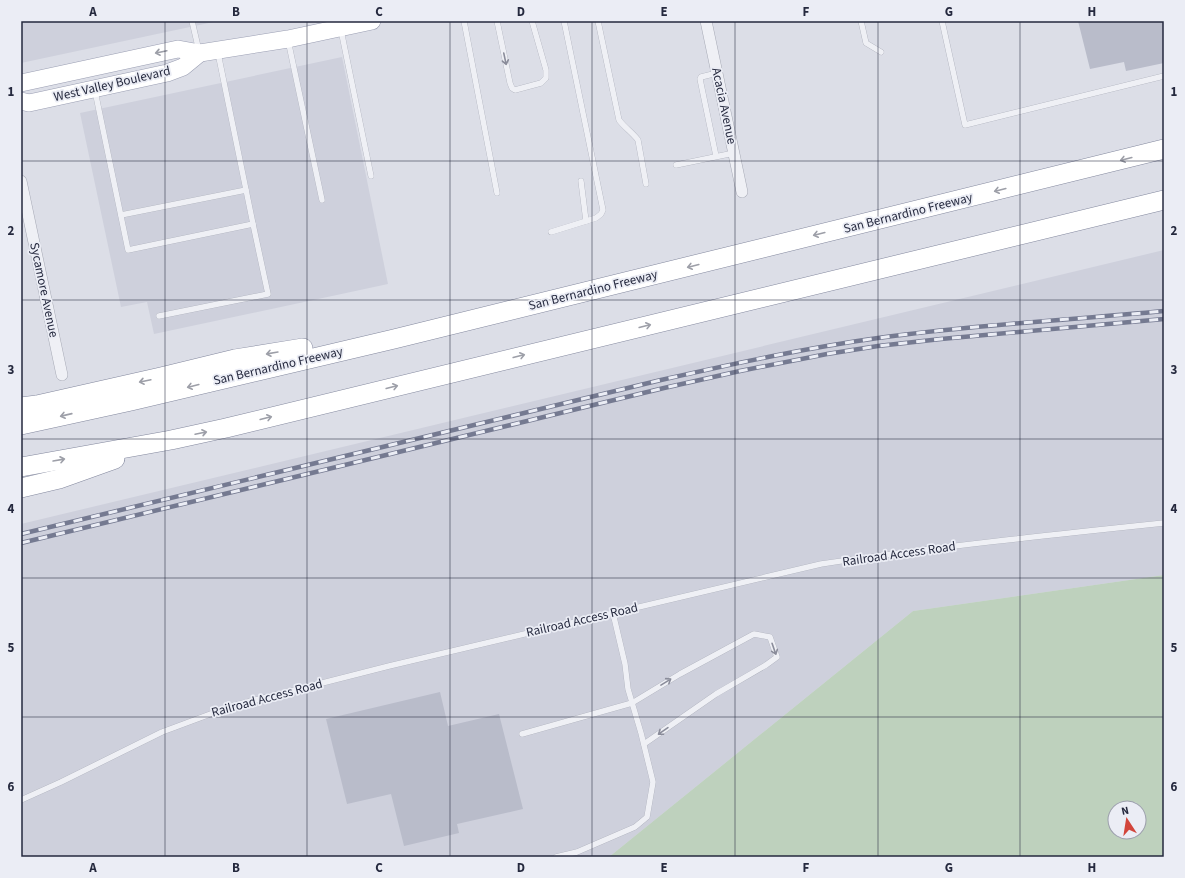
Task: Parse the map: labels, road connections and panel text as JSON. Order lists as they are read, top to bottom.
{
  "streets": {
    "highway": ["San Bernardino Freeway"],
    "main road": ["West Valley Boulevard"],
    "street": ["Acacia Avenue", "Sycamore Avenue"],
    "lane": ["Railroad Access Road"]
  },
  "north": "top",
  "grid": {
    "columns": [
      "A",
      "B",
      "C",
      "D",
      "E",
      "F",
      "G",
      "H"
    ],
    "rows": [
      "1",
      "2",
      "3",
      "4",
      "5",
      "6"
    ]
  }
}
